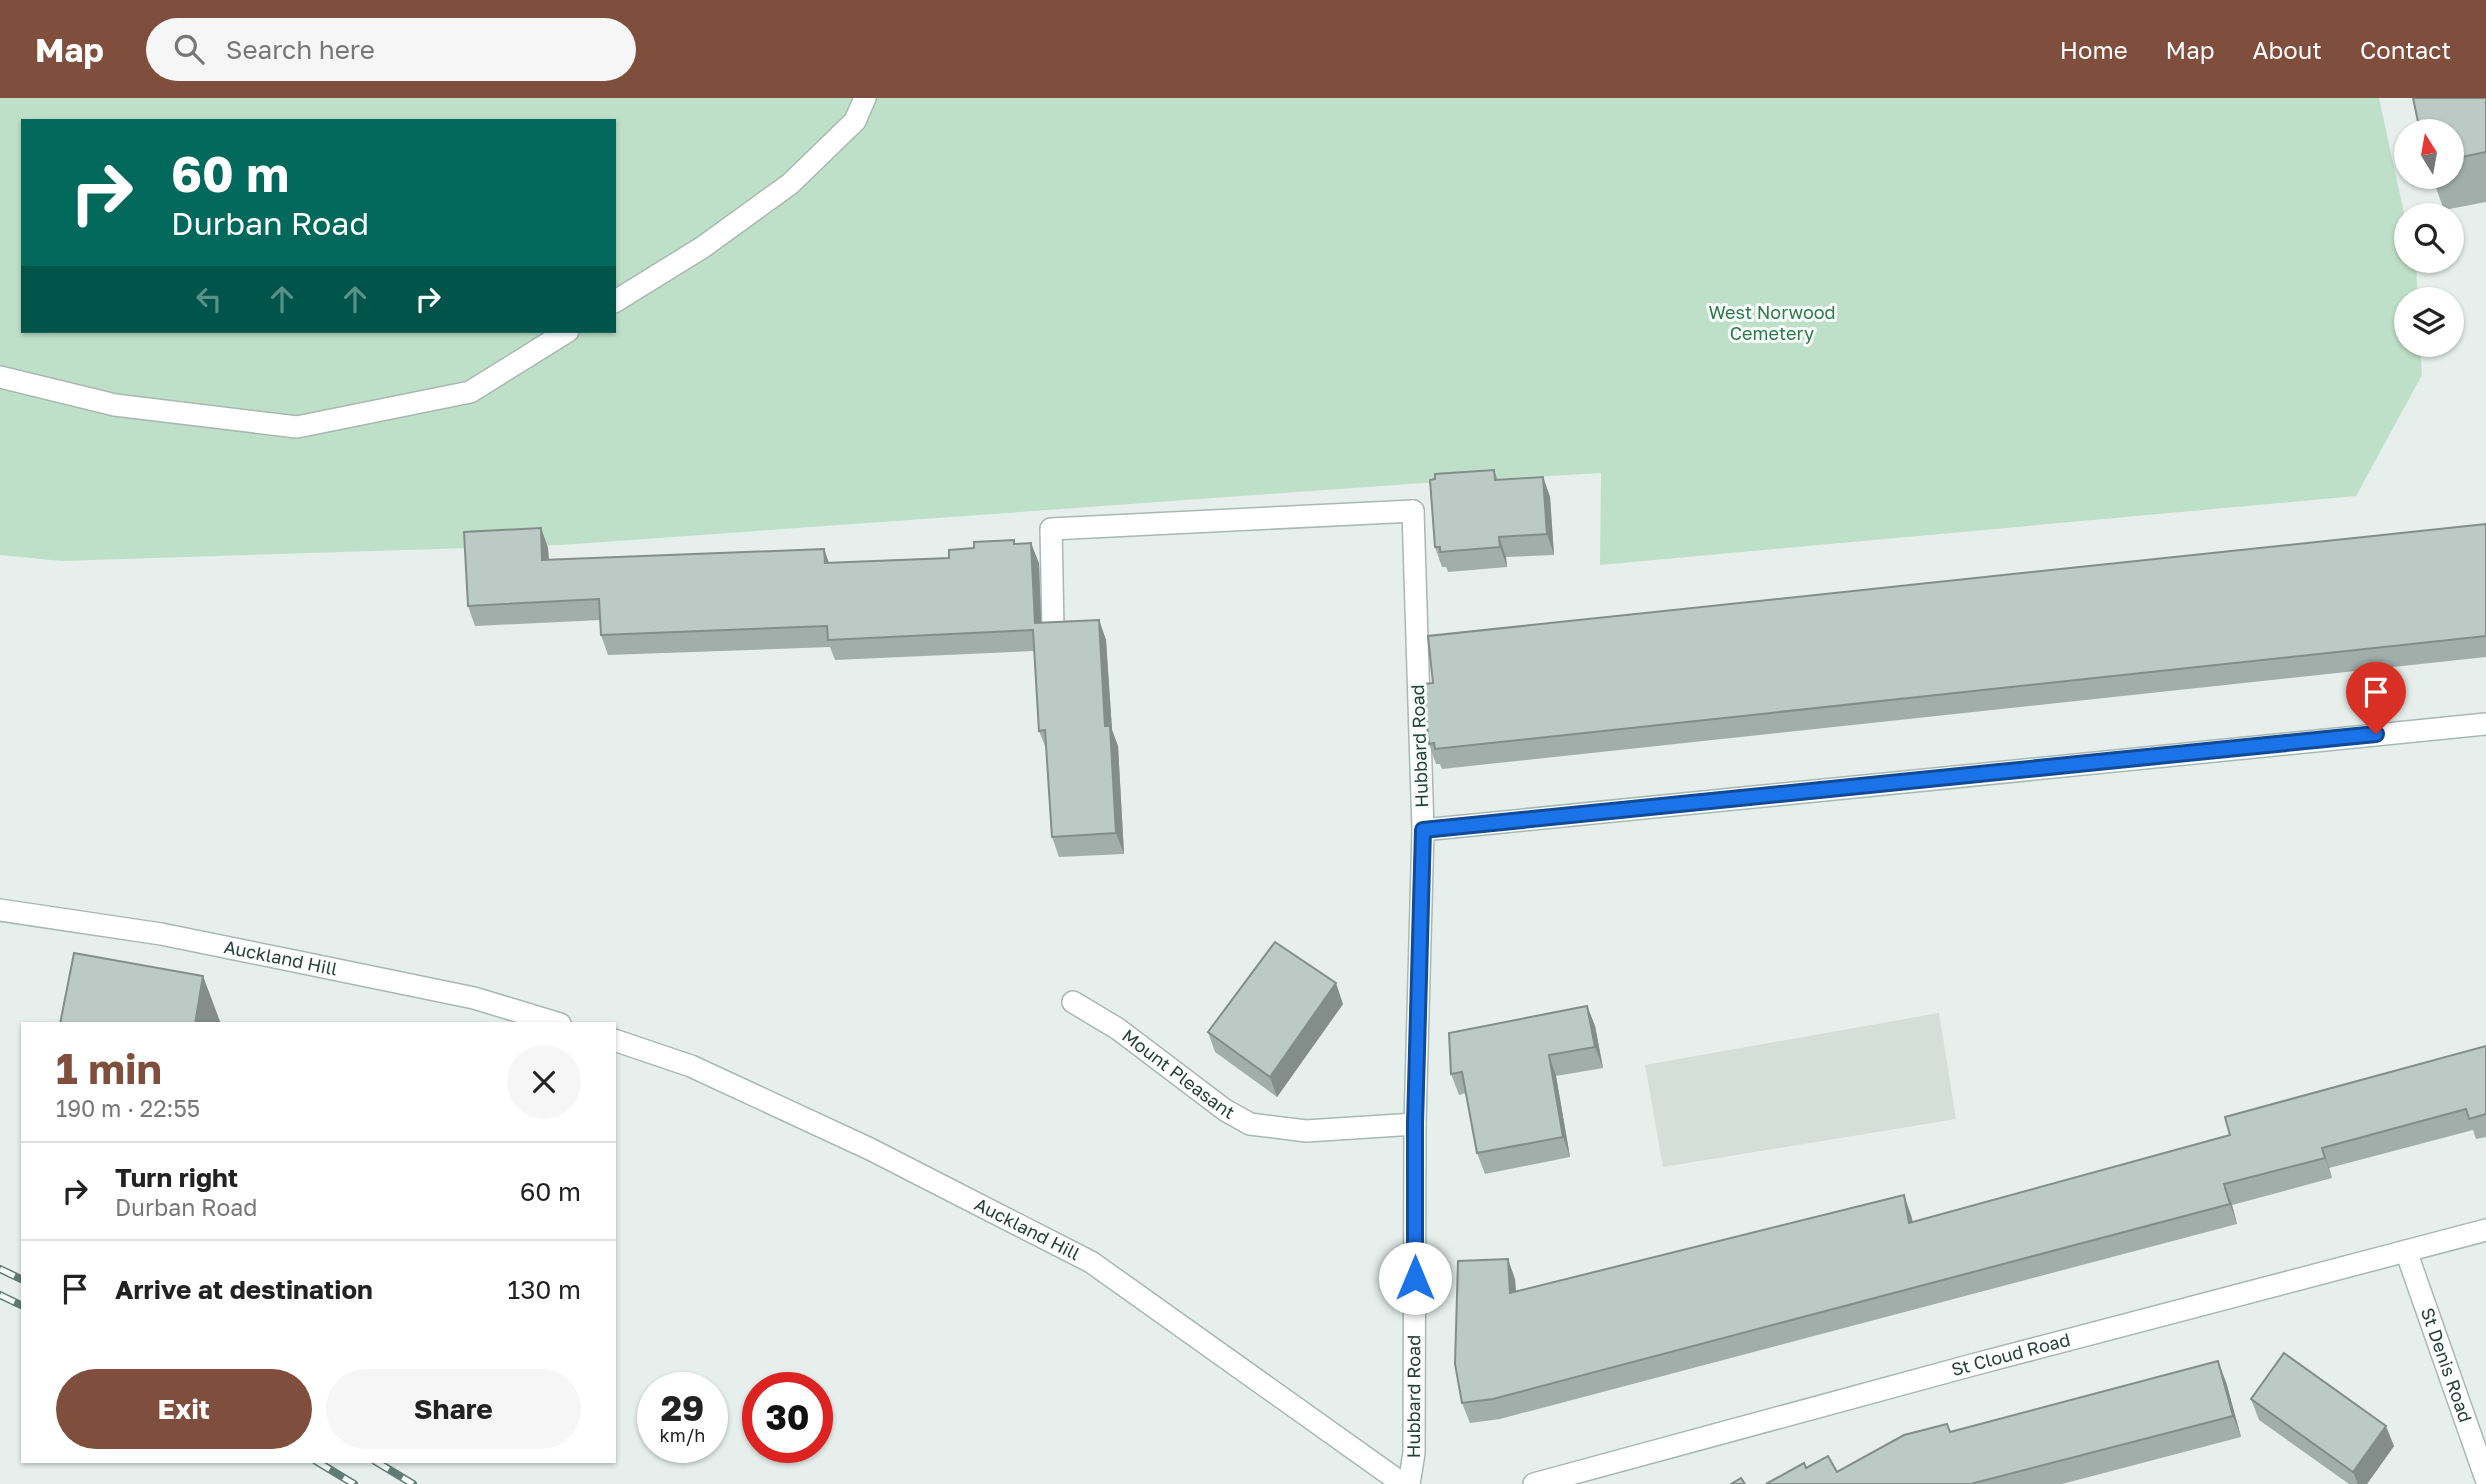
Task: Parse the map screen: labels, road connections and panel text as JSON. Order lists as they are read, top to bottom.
{
  "streets": {
    "street": [
      "Hubbard Road",
      "Auckland Hill",
      "Mount Pleasant",
      "St Cloud Road",
      "St Denis Road"
    ]
  },
  "crossings": [
    ["Hubbard Road", "Mount Pleasant"],
    ["St Cloud Road", "St Denis Road"]
  ],
  "parks": ["West Norwood Cemetery"],
  "north": "top",
  "page": {
    "header": "Map",
    "search": "Search here",
    "nav": [
      "Home",
      "Map",
      "About",
      "Contact"
    ],
    "turn": ["60 m", "Durban Road"],
    "heading": ["1 min", "190 m · 22:55"],
    "list": [
      {
        "name": "Turn right",
        "note": "Durban Road",
        "value": "60 m"
      },
      {
        "name": "Arrive at destination",
        "value": "130 m"
      }
    ],
    "buttons": ["Exit", "Share"],
    "speed": "29 km/h",
    "limit": "30"
  }
}
